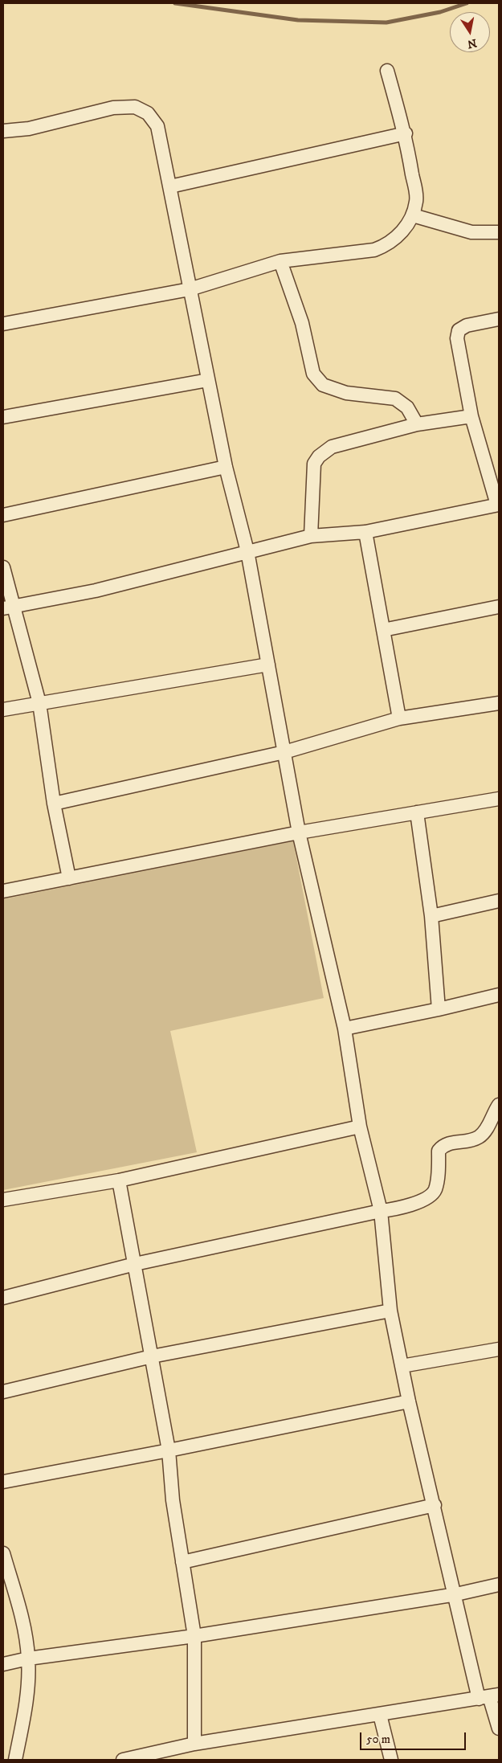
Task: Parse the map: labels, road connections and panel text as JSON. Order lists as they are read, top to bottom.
{
  "scale_bar": "50 m",
  "north": "bottom"
}
